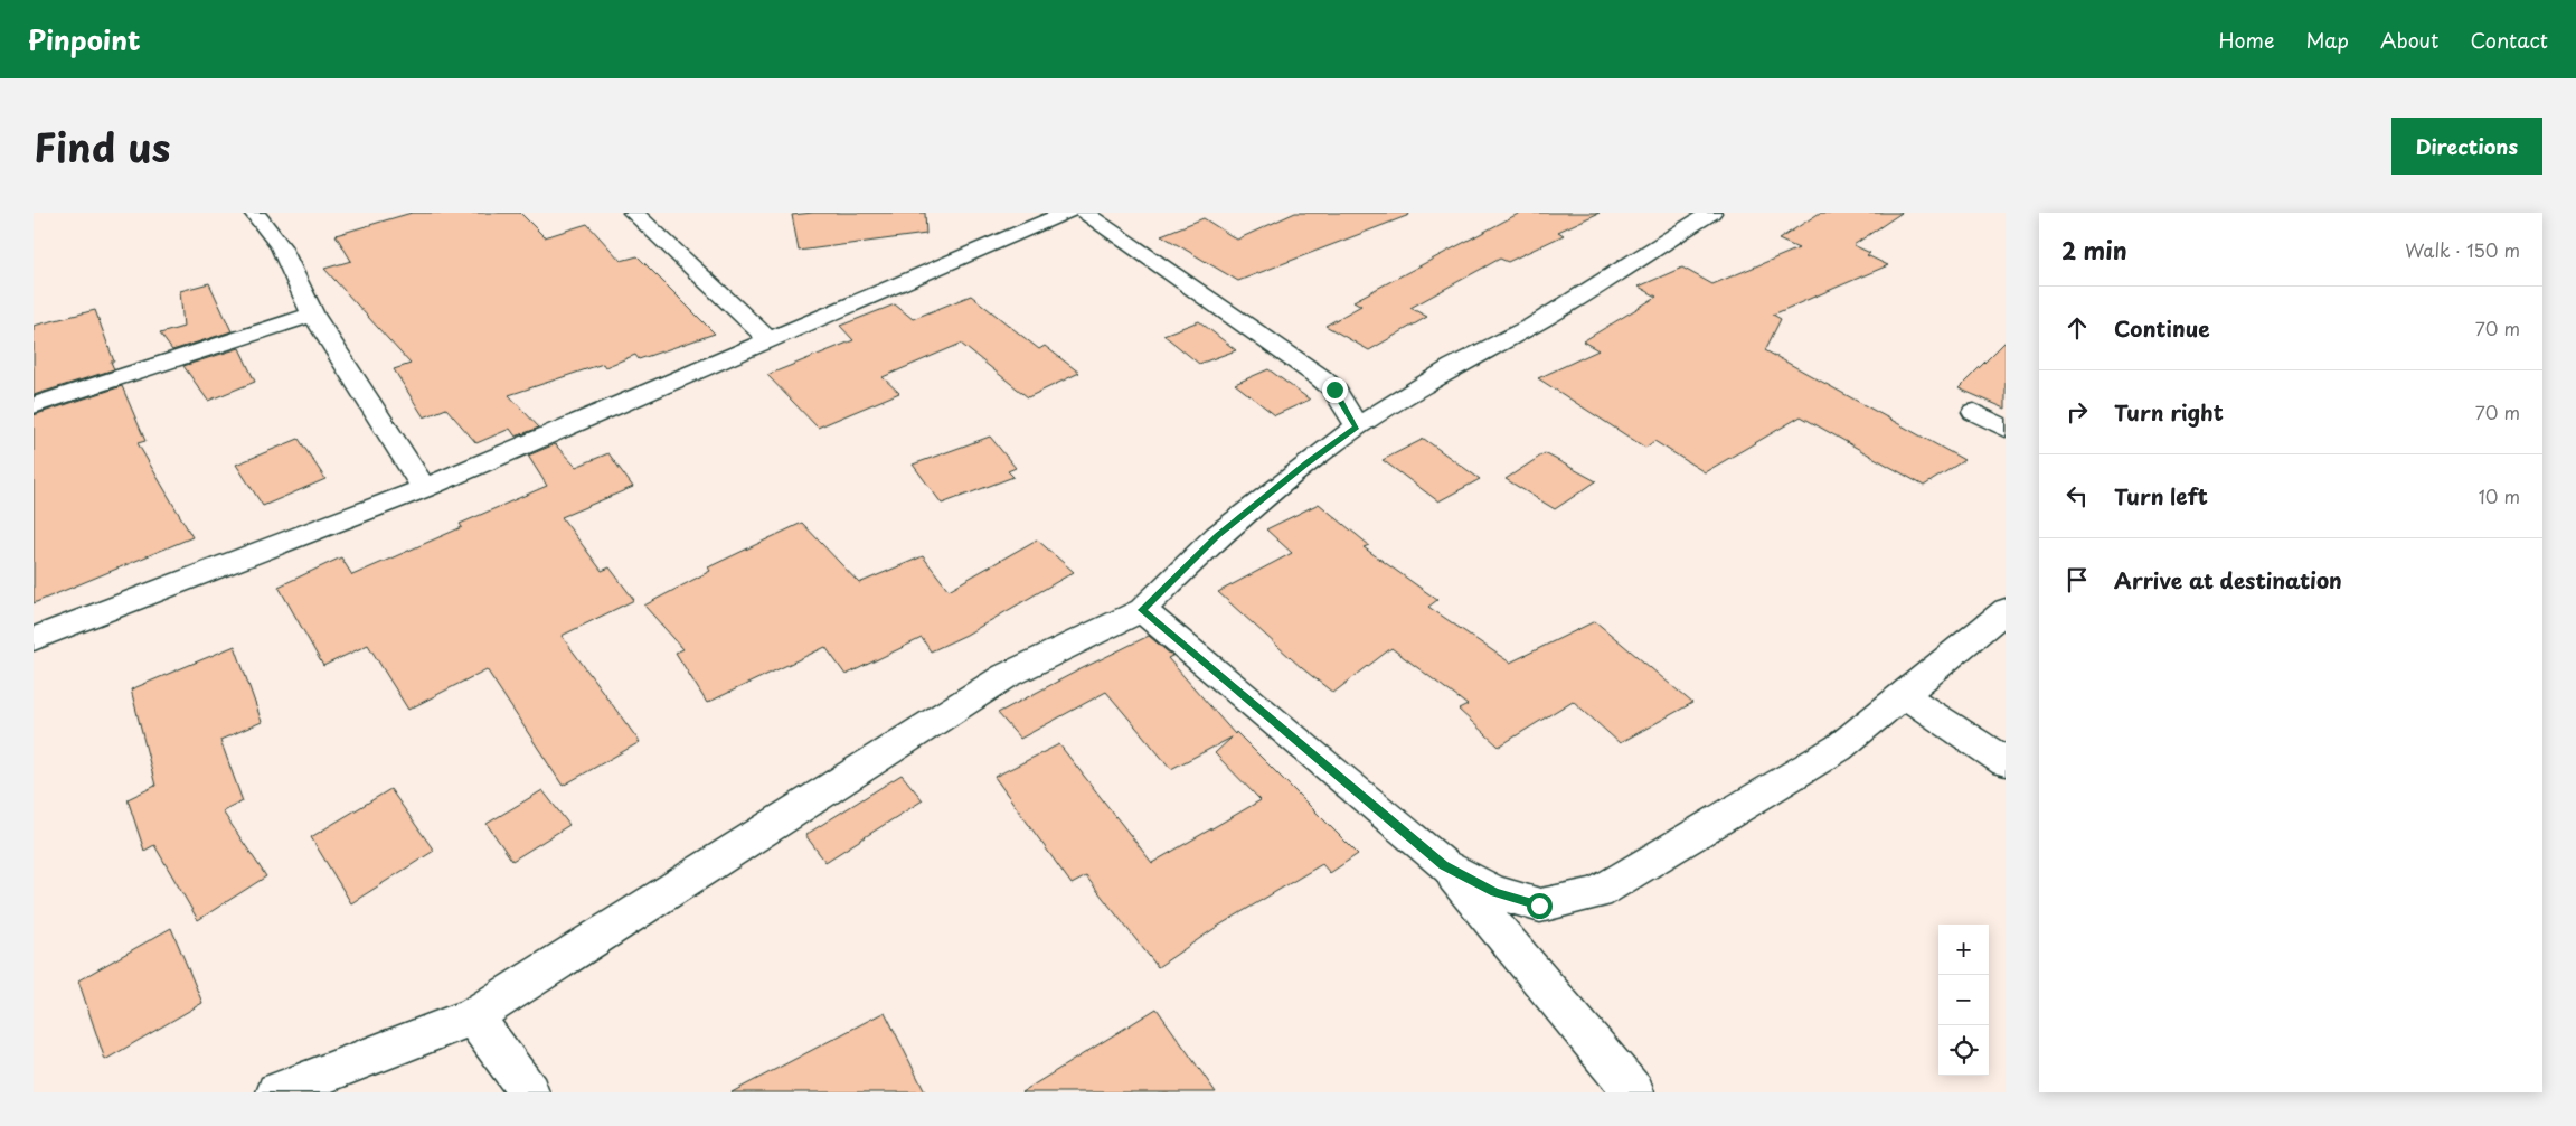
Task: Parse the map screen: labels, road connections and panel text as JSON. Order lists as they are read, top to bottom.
{
  "page": {
    "header": "Pinpoint",
    "nav": [
      "Home",
      "Map",
      "About",
      "Contact"
    ],
    "title": "Find us",
    "buttons": "Directions",
    "heading": ["2 min", "Walk · 150 m"],
    "list": [
      ["Continue", "70 m"],
      ["Turn right", "70 m"],
      ["Turn left", "10 m"],
      "Arrive at destination"
    ],
    "map_buttons": ["+", "−"]
  }
}
